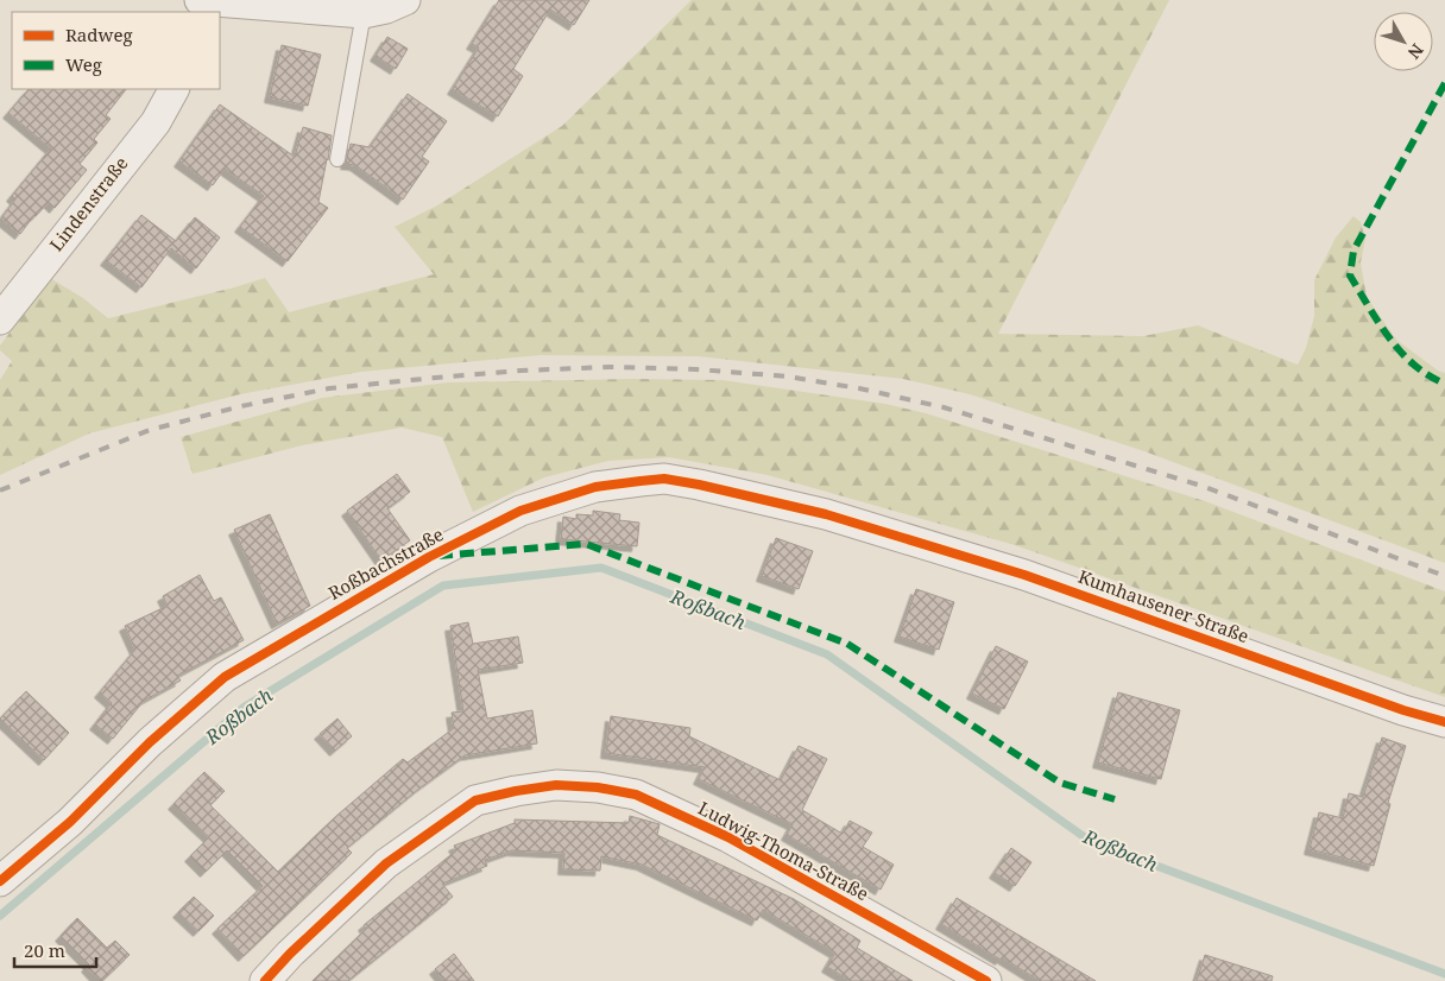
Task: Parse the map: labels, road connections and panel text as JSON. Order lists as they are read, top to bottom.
{
  "streets": {
    "street": [
      "Lindenstraße",
      "Roßbachstraße",
      "Kumhausener Straße",
      "Ludwig-Thoma-Straße"
    ]
  },
  "crossings": [
    ["Roßbachstraße", "Kumhausener Straße"]
  ],
  "water": ["Roßbach"],
  "legend": ["Radweg", "Weg"],
  "scale_bar": "20 m",
  "north": "bottom right"
}
